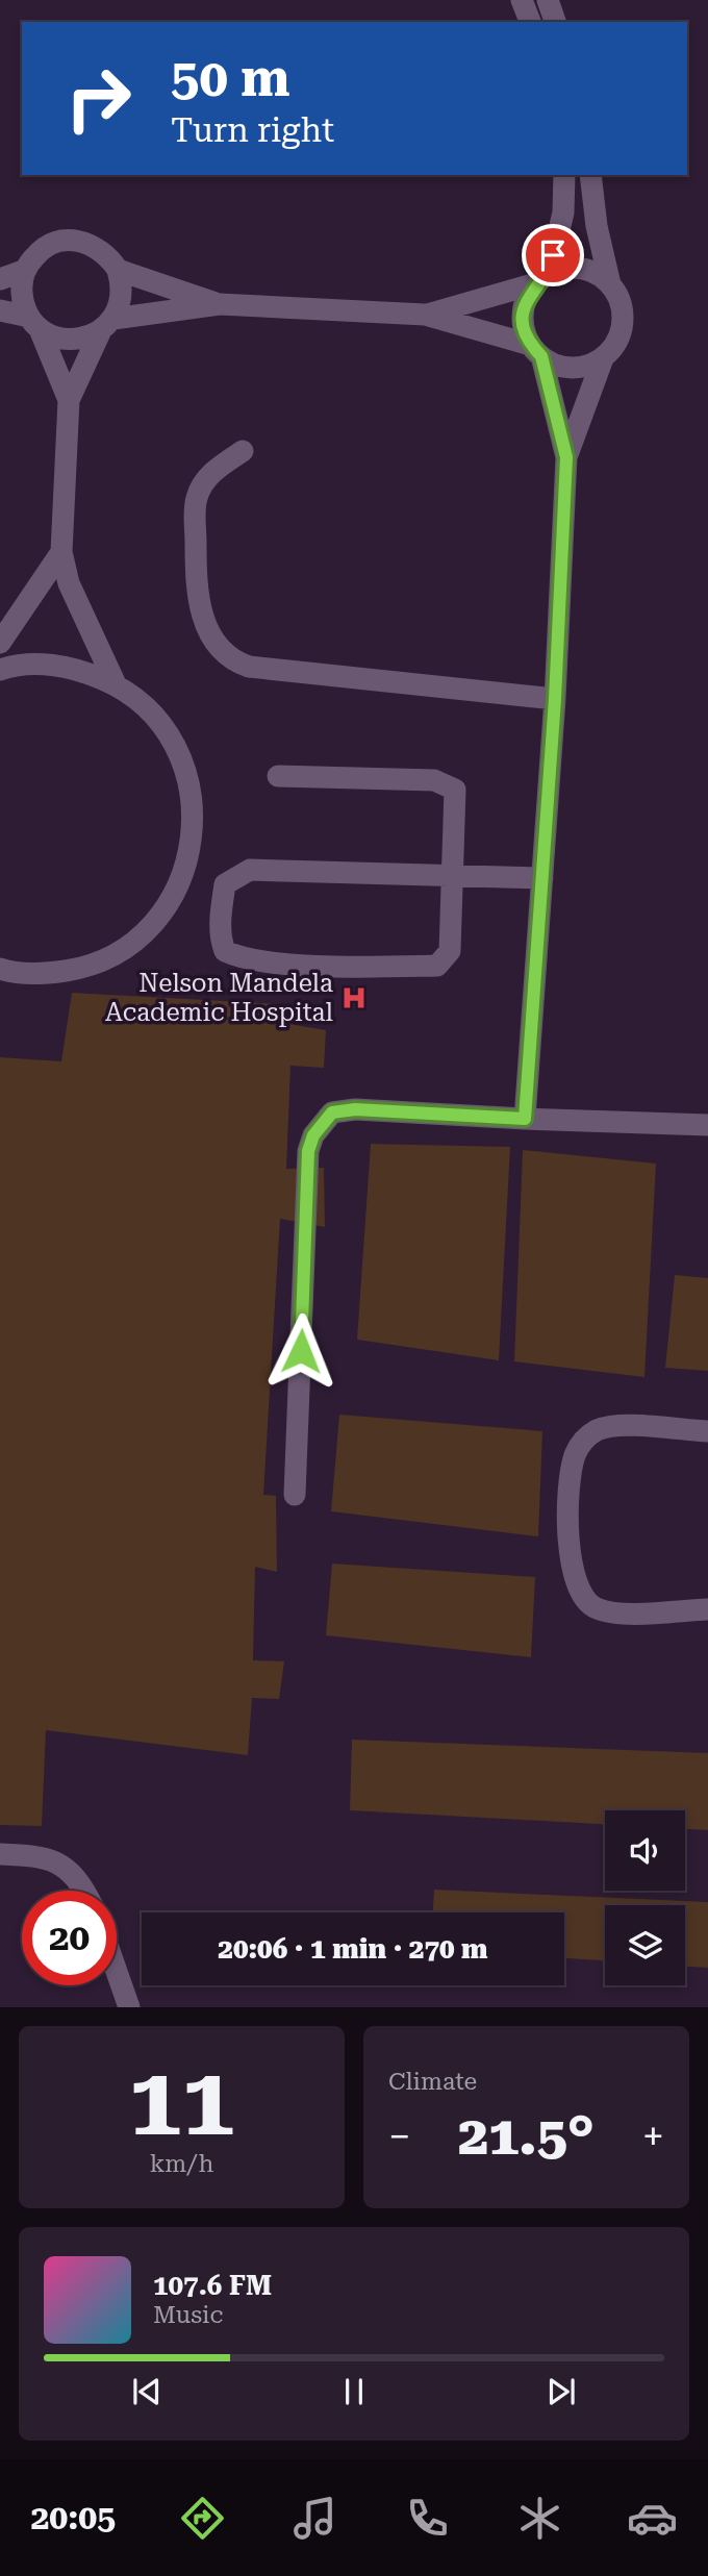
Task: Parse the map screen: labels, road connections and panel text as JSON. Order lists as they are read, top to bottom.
{
  "places": {
    "hospital": ["Nelson Mandela Academic Hospital"]
  },
  "page": {
    "turn": ["50 m", "Turn right"],
    "limit": "20",
    "trip": "20:06 · 1 min · 270 m",
    "tile": [
      ["11", "km/h"],
      "Climate"
    ],
    "heat": ["−", "21.5°", "+"],
    "song": ["107.6 FM", "Music"],
    "tabs": "20:05"
  }
}
